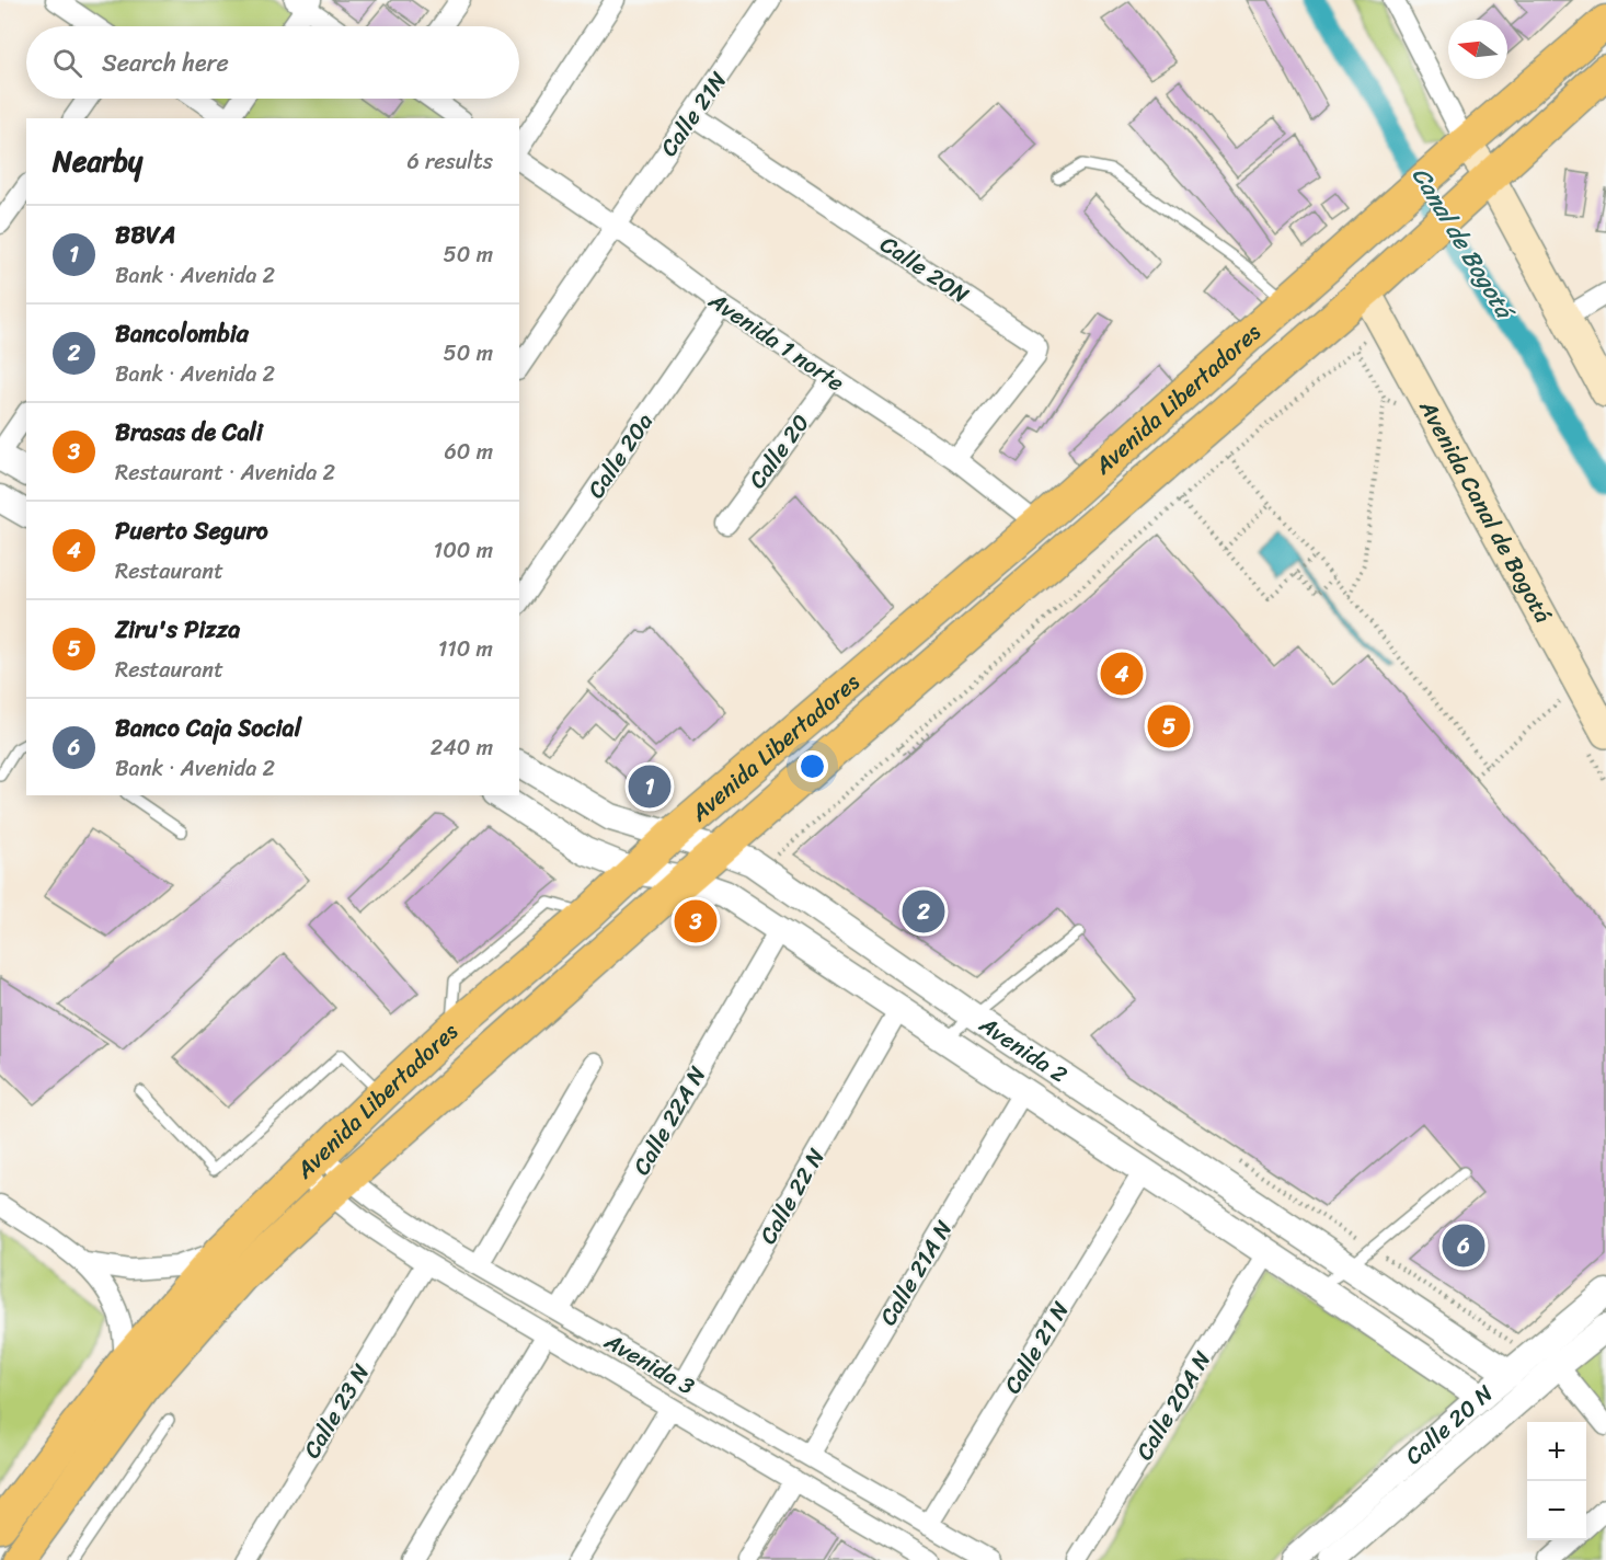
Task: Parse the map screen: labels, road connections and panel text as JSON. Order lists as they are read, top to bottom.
{
  "streets": {
    "main road": ["Avenida Libertadores", "Avenida Canal de Bogotá"],
    "street": [
      "Calle 21N",
      "Calle 20N",
      "Avenida 1 norte",
      "Calle 20",
      "Calle 20a",
      "Avenida 2",
      "Calle 22A N",
      "Calle 22 N",
      "Calle 21A N",
      "Calle 21 N",
      "Avenida 3",
      "Calle 20A N",
      "Calle 23 N",
      "Calle 20 N"
    ]
  },
  "crossings": [
    ["Calle 21N", "Calle 20N"],
    ["Calle 21N", "Avenida 1 norte"],
    ["Calle 20N", "Avenida 1 norte"],
    ["Avenida 1 norte", "Avenida Libertadores"],
    ["Avenida 1 norte", "Calle 20"],
    ["Avenida 1 norte", "Calle 20a"],
    ["Avenida Libertadores", "Avenida Canal de Bogotá"],
    ["Avenida Libertadores", "Avenida 2"],
    ["Avenida Libertadores", "Avenida 3"],
    ["Avenida 2", "Calle 22A N"],
    ["Avenida 2", "Calle 22 N"],
    ["Avenida 2", "Calle 21A N"],
    ["Avenida 2", "Calle 21 N"],
    ["Avenida 2", "Calle 20A N"],
    ["Avenida 2", "Calle 20 N"],
    ["Calle 22A N", "Avenida 3"],
    ["Calle 22 N", "Avenida 3"],
    ["Calle 21A N", "Avenida 3"],
    ["Calle 21 N", "Avenida 3"],
    ["Avenida 3", "Calle 23 N"]
  ],
  "water": ["Canal de Bogotá"],
  "north": "left",
  "page": {
    "search": "Search here",
    "heading": ["Nearby", "6 results"],
    "list": [
      {
        "mark": "1",
        "name": "BBVA",
        "note": "Bank · Avenida 2",
        "value": "50 m"
      },
      {
        "mark": "2",
        "name": "Bancolombia",
        "note": "Bank · Avenida 2",
        "value": "50 m"
      },
      {
        "mark": "3",
        "name": "Brasas de Cali",
        "note": "Restaurant · Avenida 2",
        "value": "60 m"
      },
      {
        "mark": "4",
        "name": "Puerto Seguro",
        "note": "Restaurant",
        "value": "100 m"
      },
      {
        "mark": "5",
        "name": "Ziru's Pizza",
        "note": "Restaurant",
        "value": "110 m"
      },
      {
        "mark": "6",
        "name": "Banco Caja Social",
        "note": "Bank · Avenida 2",
        "value": "240 m"
      }
    ],
    "pins": [
      "4",
      "5",
      "1",
      "2",
      "3",
      "6"
    ],
    "map_buttons": ["+", "−"]
  }
}
